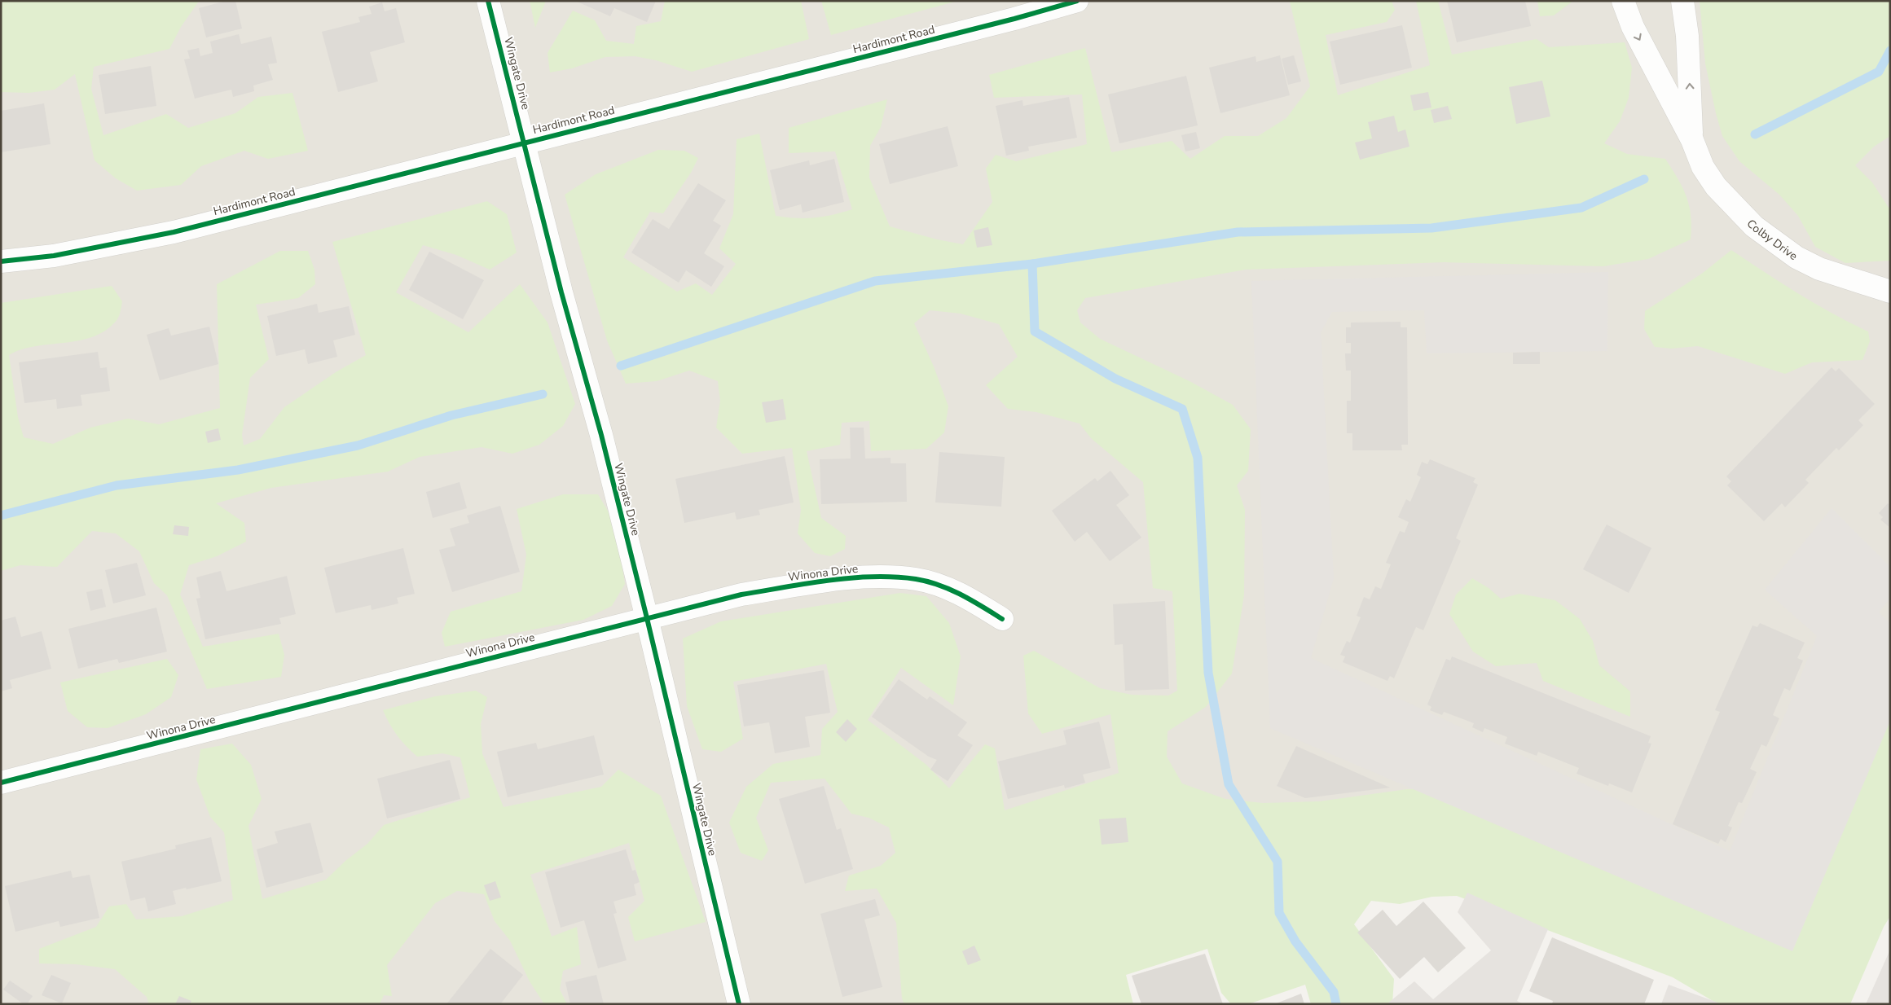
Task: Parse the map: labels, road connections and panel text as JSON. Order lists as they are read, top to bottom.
{
  "streets": {
    "street": [
      "Hardimont Road",
      "Wingate Drive",
      "Colby Drive",
      "Winona Drive"
    ]
  },
  "crossings": [
    ["Hardimont Road", "Wingate Drive"],
    ["Wingate Drive", "Winona Drive"]
  ]
}
